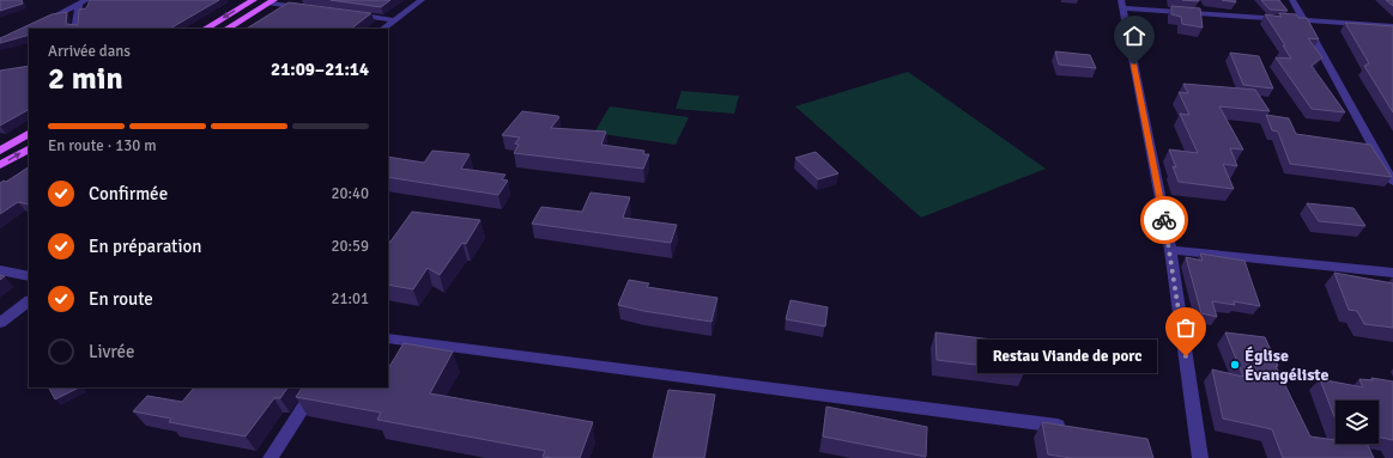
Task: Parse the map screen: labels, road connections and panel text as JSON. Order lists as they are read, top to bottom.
{
  "places": ["Restau Viande de porc", "Église Évangéliste"],
  "page": {
    "heading": ["2 min", "Arrivée dans", "21:09–21:14"],
    "bar": "En route · 130 m",
    "list": [
      ["Confirmée", "20:40"],
      ["En préparation", "20:59"],
      ["En route", "21:01"],
      "Livrée"
    ],
    "bubble": "Restau Viande de porc"
  }
}
